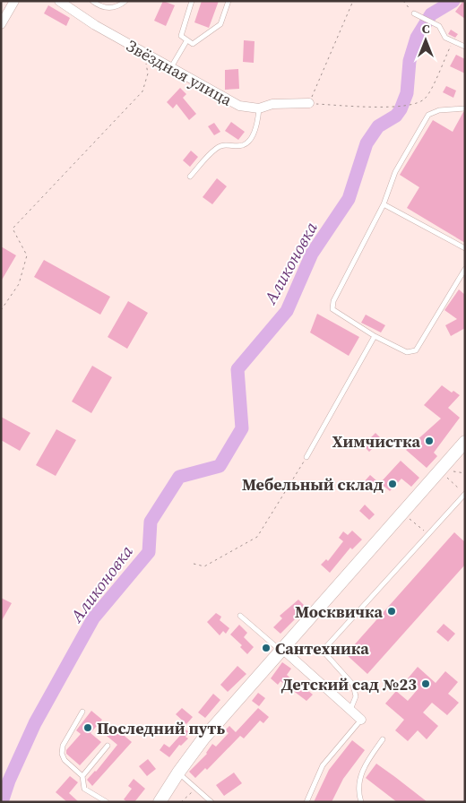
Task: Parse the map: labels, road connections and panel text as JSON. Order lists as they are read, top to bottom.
{
  "streets": {
    "street": ["Звёздная улица"]
  },
  "water": ["Аликоновка"],
  "places": [
    "Химчистка",
    "Мебельный склад",
    "Москвичка",
    "Сантехника",
    "Детский сад №23",
    "Последний путь"
  ],
  "north": "top"
}
